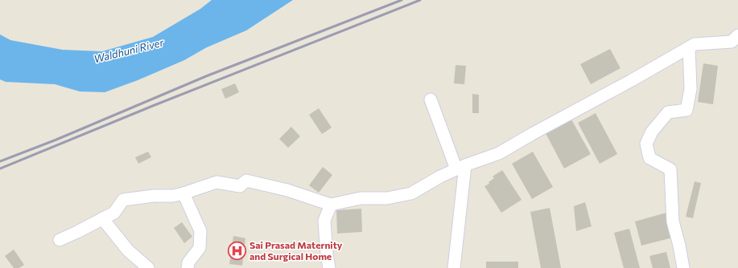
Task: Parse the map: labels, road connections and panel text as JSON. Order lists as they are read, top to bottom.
{
  "water": ["Waldhuni River"],
  "places": {
    "hospital": ["Sai Prasad Maternity and Surgical Home"]
  }
}
